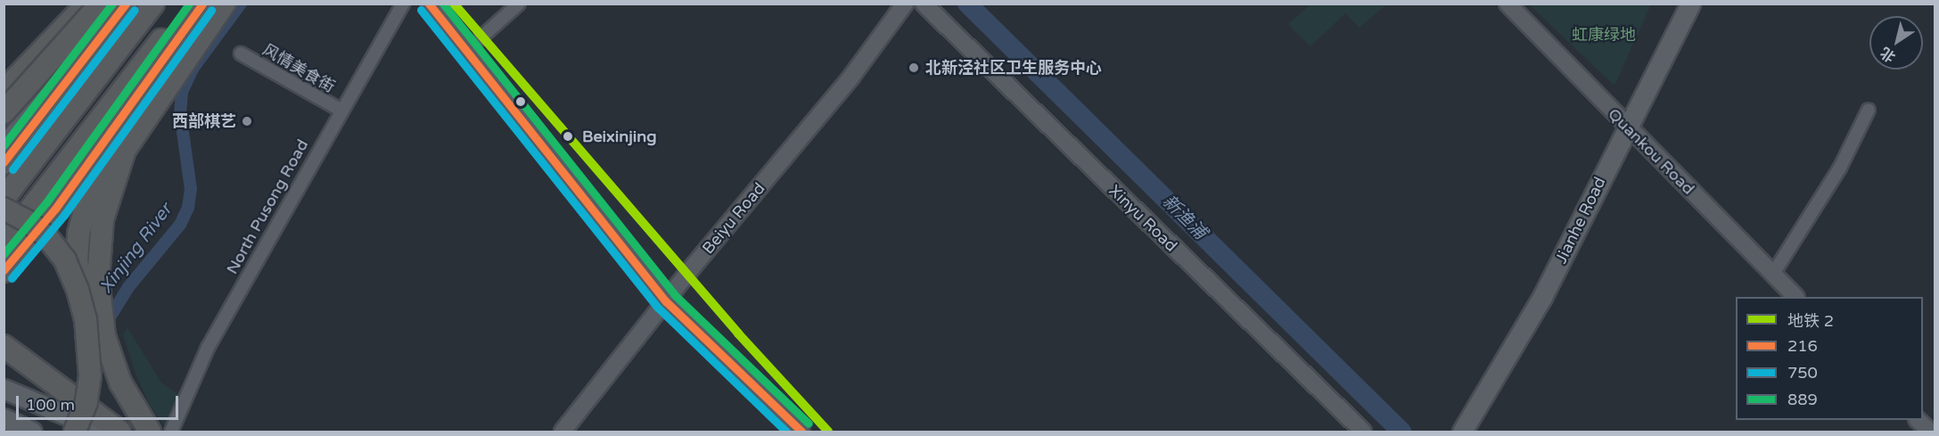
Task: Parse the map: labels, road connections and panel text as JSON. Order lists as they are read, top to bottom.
{
  "streets": {
    "main road": ["Jianhe Road"],
    "street": [
      "风情美食街",
      "Quankou Road",
      "North Pusong Road",
      "Beiyu Road",
      "Xinyu Road"
    ]
  },
  "crossings": [
    ["风情美食街", "North Pusong Road"],
    ["Quankou Road", "Jianhe Road"]
  ],
  "water": ["新渔浦", "Xinjing River"],
  "parks": ["虹康绿地"],
  "places": ["北新泾社区卫生服务中心", "西部棋艺", "Beixinjing"],
  "lines": [
    "metro line 2",
    "transit line 216",
    "transit line 889",
    "transit line 750"
  ],
  "legend": [
    "地铁 2",
    "216",
    "750",
    "889"
  ],
  "scale_bar": "100 m",
  "north": "bottom left"
}
